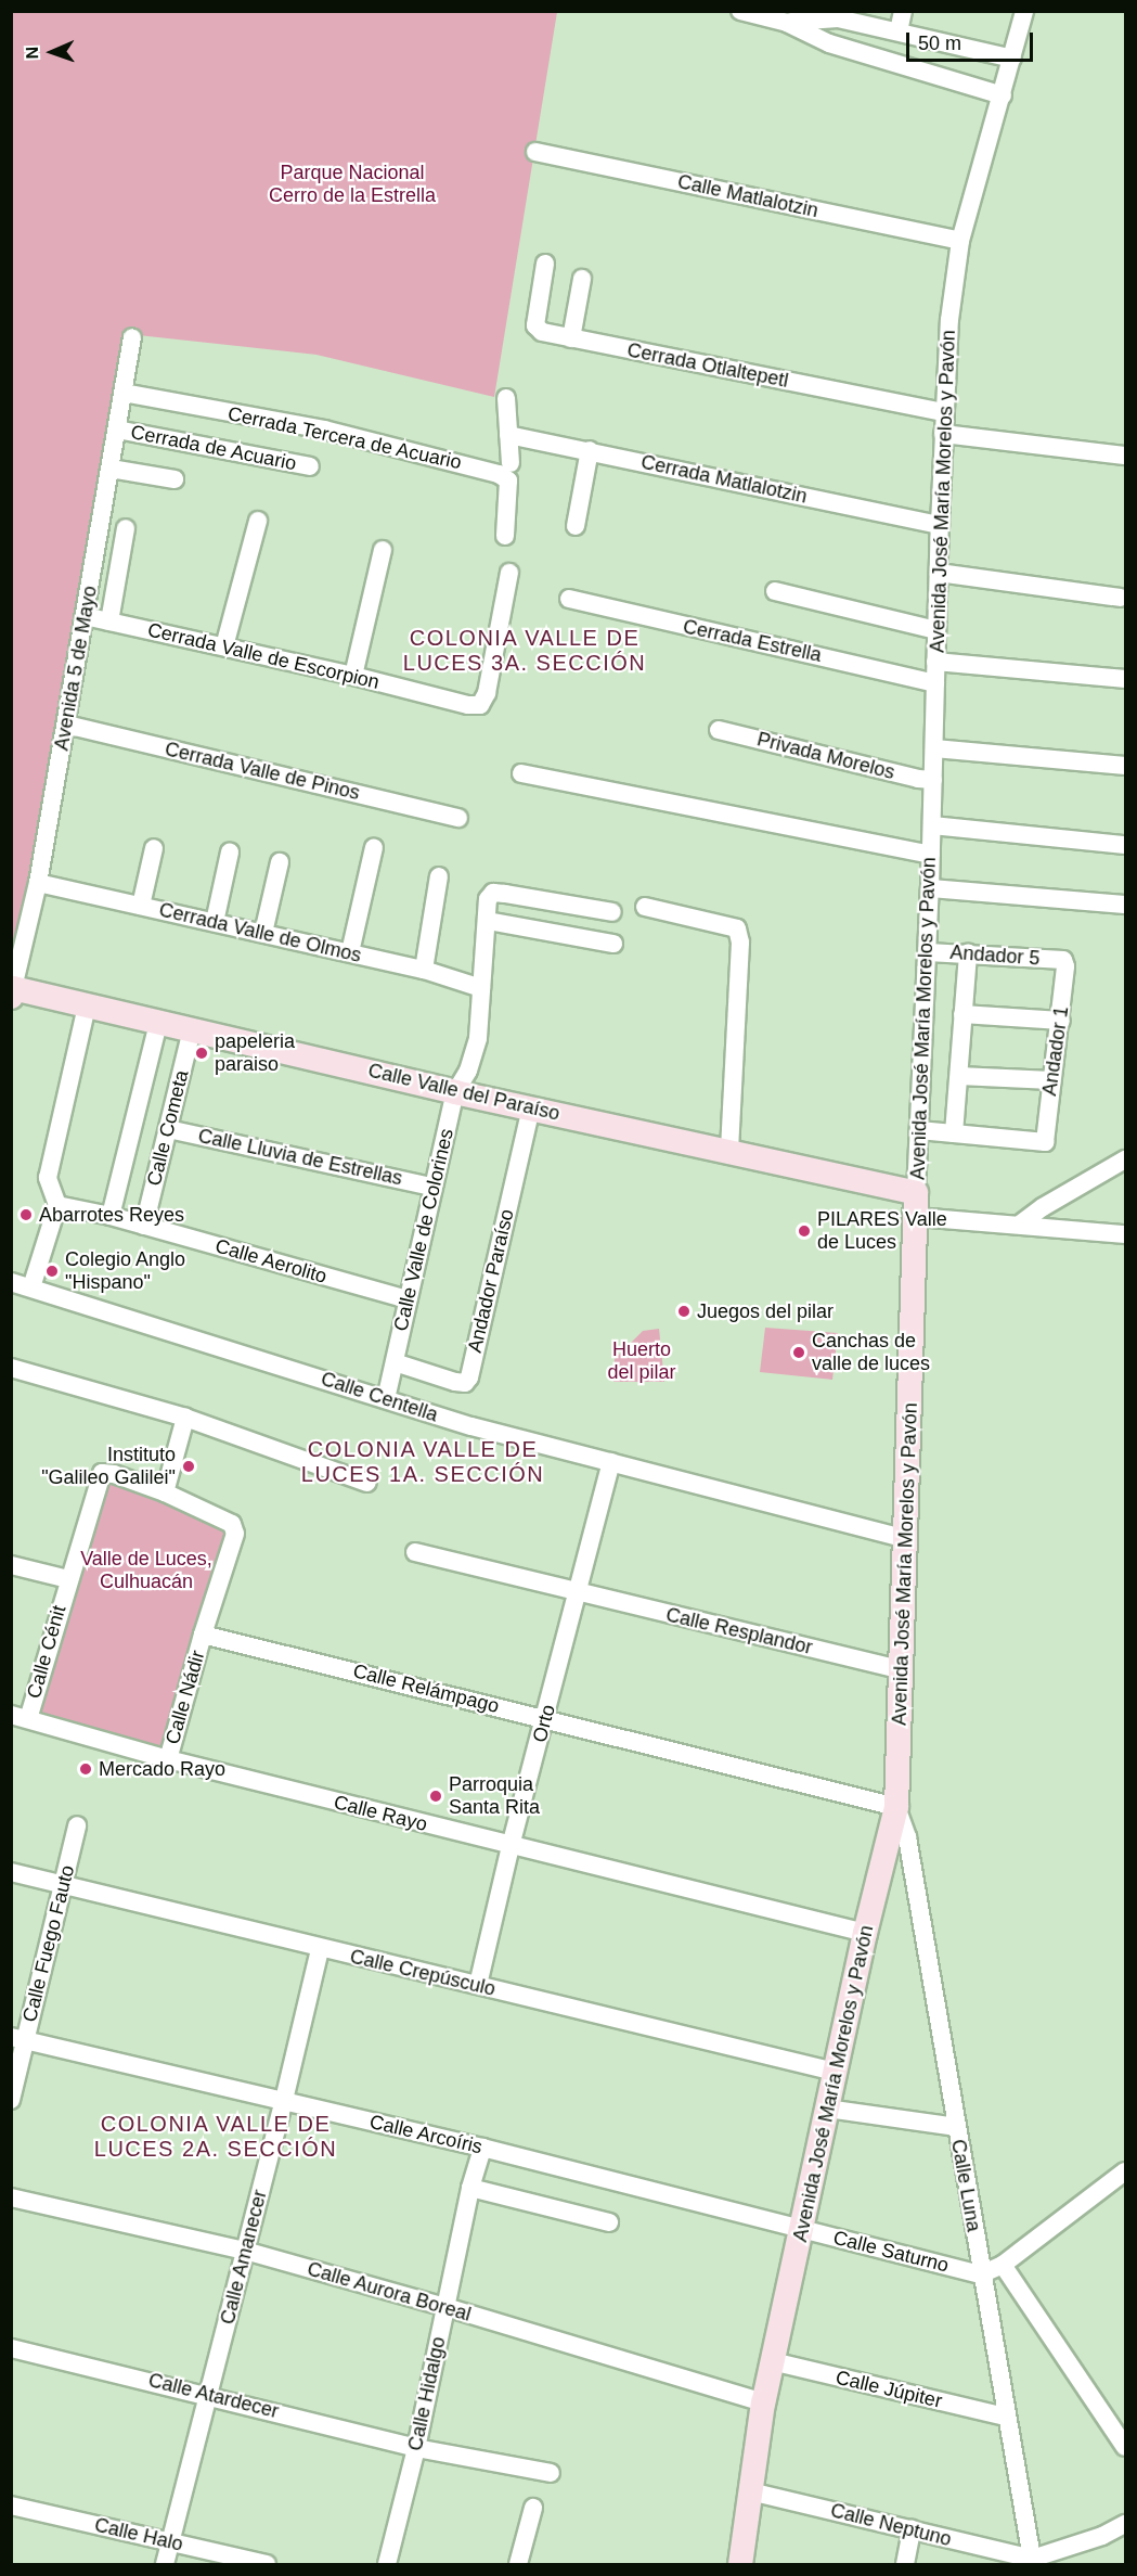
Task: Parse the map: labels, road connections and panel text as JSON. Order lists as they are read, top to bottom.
{
  "streets": {
    "street": [
      "Calle Matlalotzin",
      "Cerrada Otlaltepetl",
      "Cerrada Tercera de Acuario",
      "Cerrada de Acuario",
      "Cerrada Matlalotzin",
      "Avenida José María Morelos y Pavón",
      "Cerrada Estrella",
      "Cerrada Valle de Escorpion",
      "Avenida 5 de Mayo",
      "Privada Morelos",
      "Cerrada Valle de Pinos",
      "Cerrada Valle de Olmos",
      "Andador 5",
      "Andador 1",
      "Calle Valle del Paraíso",
      "Calle Cometa",
      "Calle Lluvia de Estrellas",
      "Calle Valle de Colorines",
      "Calle Aerolito",
      "Andador Paraíso",
      "Calle Centella",
      "Calle Resplandor",
      "Calle Cénit",
      "Calle Relámpago",
      "Calle Nádir",
      "Orto",
      "Calle Rayo",
      "Calle Fuego Fauto",
      "Calle Crepúsculo",
      "Calle Arcoíris",
      "Calle Luna",
      "Calle Saturno",
      "Calle Amanecer",
      "Calle Aurora Boreal",
      "Calle Júpiter",
      "Calle Hidalgo",
      "Calle Atardecer",
      "Calle Neptuno",
      "Calle Halo"
    ]
  },
  "crossings": [
    ["Calle Matlalotzin", "Avenida José María Morelos y Pavón"],
    ["Cerrada Otlaltepetl", "Avenida José María Morelos y Pavón"],
    ["Cerrada Tercera de Acuario", "Avenida 5 de Mayo"],
    ["Cerrada de Acuario", "Avenida 5 de Mayo"],
    ["Cerrada Matlalotzin", "Avenida José María Morelos y Pavón"],
    ["Avenida José María Morelos y Pavón", "Cerrada Estrella"],
    ["Avenida José María Morelos y Pavón", "Privada Morelos"],
    ["Avenida José María Morelos y Pavón", "Andador 5"],
    ["Avenida José María Morelos y Pavón", "Calle Valle del Paraíso"],
    ["Avenida José María Morelos y Pavón", "Calle Centella"],
    ["Avenida José María Morelos y Pavón", "Calle Resplandor"],
    ["Avenida José María Morelos y Pavón", "Calle Relámpago"],
    ["Avenida José María Morelos y Pavón", "Calle Rayo"],
    ["Avenida José María Morelos y Pavón", "Calle Crepúsculo"],
    ["Avenida José María Morelos y Pavón", "Calle Arcoíris"],
    ["Avenida José María Morelos y Pavón", "Calle Luna"],
    ["Avenida José María Morelos y Pavón", "Calle Saturno"],
    ["Avenida José María Morelos y Pavón", "Calle Aurora Boreal"],
    ["Avenida José María Morelos y Pavón", "Calle Júpiter"],
    ["Avenida José María Morelos y Pavón", "Calle Neptuno"],
    ["Cerrada Valle de Escorpion", "Avenida 5 de Mayo"],
    ["Avenida 5 de Mayo", "Cerrada Valle de Pinos"],
    ["Avenida 5 de Mayo", "Cerrada Valle de Olmos"],
    ["Avenida 5 de Mayo", "Calle Valle del Paraíso"],
    ["Cerrada Valle de Olmos", "Calle Valle de Colorines"],
    ["Andador 5", "Andador 1"],
    ["Calle Valle del Paraíso", "Calle Cometa"],
    ["Calle Valle del Paraíso", "Calle Valle de Colorines"],
    ["Calle Valle del Paraíso", "Andador Paraíso"],
    ["Calle Cometa", "Calle Lluvia de Estrellas"],
    ["Calle Cometa", "Calle Aerolito"],
    ["Calle Lluvia de Estrellas", "Calle Valle de Colorines"],
    ["Calle Valle de Colorines", "Calle Aerolito"],
    ["Calle Valle de Colorines", "Andador Paraíso"],
    ["Calle Valle de Colorines", "Calle Centella"],
    ["Calle Centella", "Orto"],
    ["Calle Resplandor", "Orto"],
    ["Calle Cénit", "Calle Rayo"],
    ["Calle Relámpago", "Calle Nádir"],
    ["Calle Relámpago", "Orto"],
    ["Calle Relámpago", "Calle Luna"],
    ["Calle Nádir", "Calle Rayo"],
    ["Orto", "Calle Rayo"],
    ["Orto", "Calle Crepúsculo"],
    ["Calle Fuego Fauto", "Calle Crepúsculo"],
    ["Calle Fuego Fauto", "Calle Arcoíris"],
    ["Calle Crepúsculo", "Calle Amanecer"],
    ["Calle Arcoíris", "Calle Saturno"],
    ["Calle Arcoíris", "Calle Amanecer"],
    ["Calle Arcoíris", "Calle Hidalgo"],
    ["Calle Luna", "Calle Saturno"],
    ["Calle Luna", "Calle Júpiter"],
    ["Calle Luna", "Calle Neptuno"],
    ["Calle Amanecer", "Calle Aurora Boreal"],
    ["Calle Amanecer", "Calle Atardecer"],
    ["Calle Amanecer", "Calle Halo"],
    ["Calle Aurora Boreal", "Calle Hidalgo"],
    ["Calle Hidalgo", "Calle Atardecer"]
  ],
  "districts": ["COLONIA VALLE DE LUCES 3A. SECCIÓN", "COLONIA VALLE DE LUCES 1A. SECCIÓN", "COLONIA VALLE DE LUCES 2A. SECCIÓN"],
  "parks": ["Parque Nacional Cerro de la Estrella", "Huerto del pilar", "Valle de Luces, Culhuacán"],
  "places": [
    "papeleria paraiso",
    "Abarrotes Reyes",
    "PILARES Valle de Luces",
    "Colegio Anglo \"Hispano\"",
    "Juegos del pilar",
    "Canchas de valle de luces",
    "Instituto \"Galileo Galilei\"",
    "Mercado Rayo",
    "Parroquia Santa Rita"
  ],
  "scale_bar": "50 m",
  "north": "left"
}
